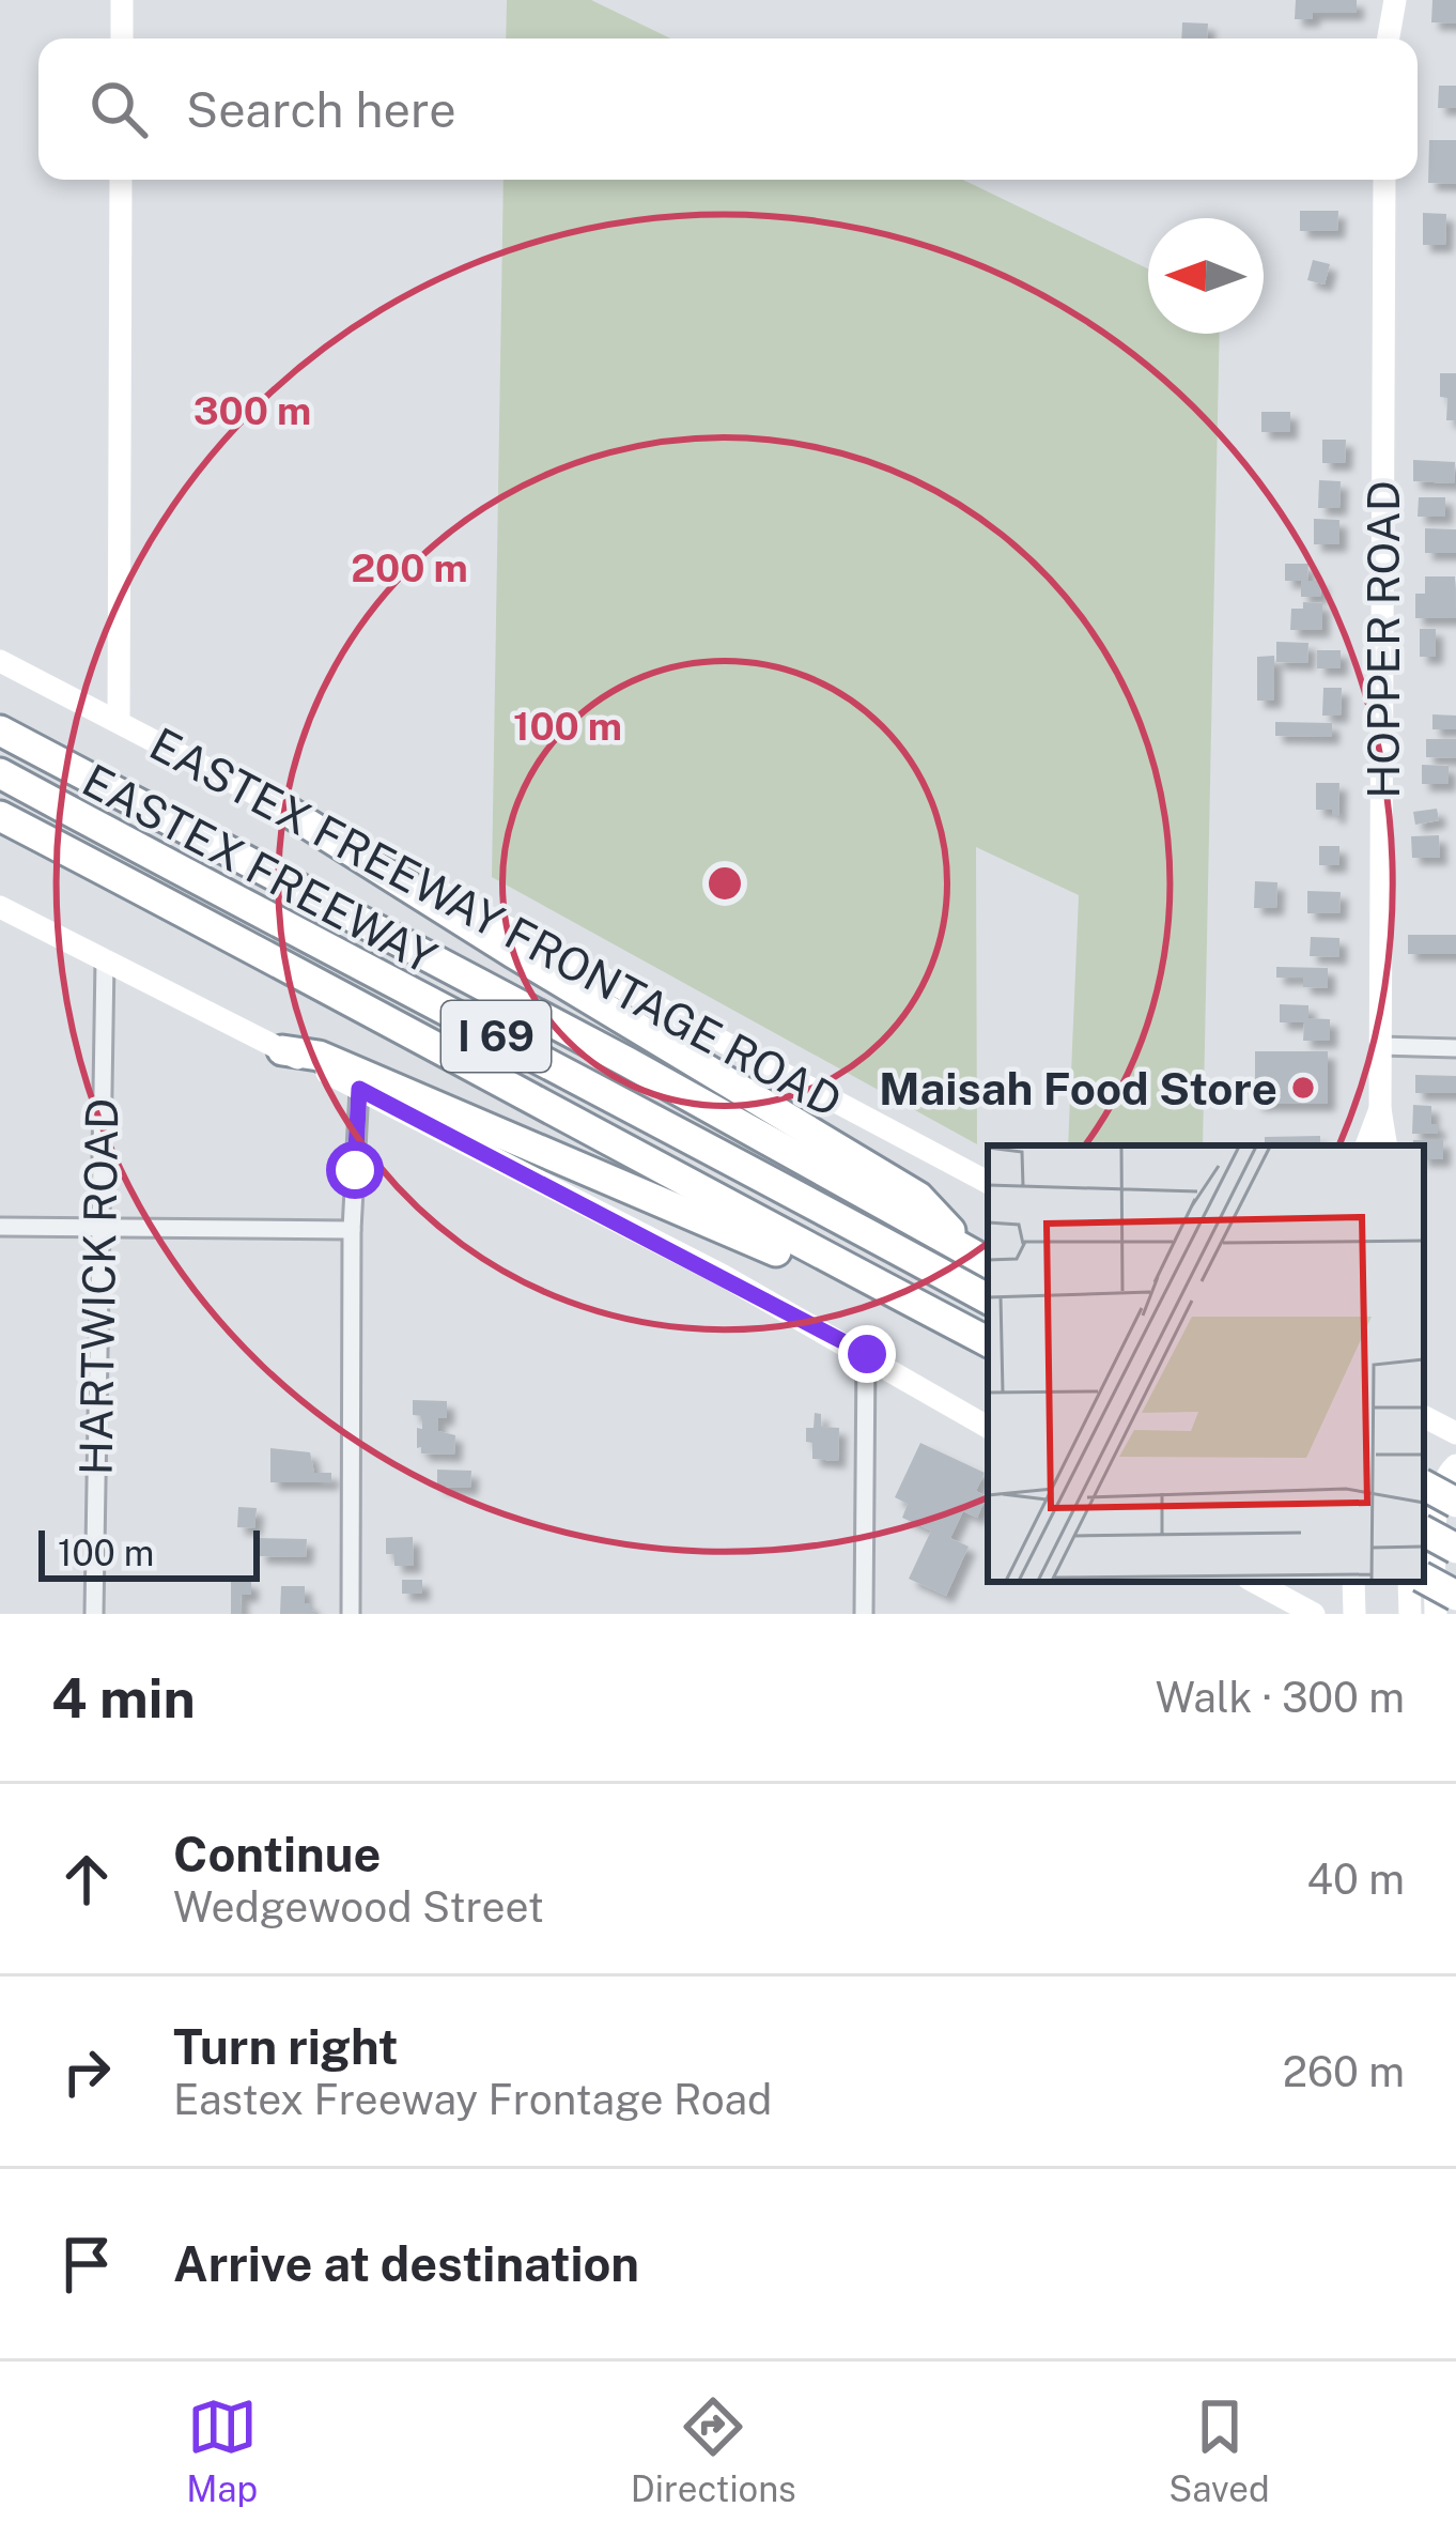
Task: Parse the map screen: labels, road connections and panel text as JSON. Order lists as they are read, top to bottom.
{
  "streets": {
    "highway": ["EASTEX FREEWAY", "I 69"],
    "main road": ["HOPPER ROAD", "EASTEX FREEWAY FRONTAGE ROAD"],
    "street": ["HARTWICK ROAD"]
  },
  "places": ["Maisah Food Store"],
  "scale_bar": "100 m",
  "north": "left",
  "page": {
    "search": "Search here",
    "scale": "100 m",
    "heading": ["4 min", "Walk · 300 m"],
    "list": [
      ["Continue", "Wedgewood Street", "40 m"],
      ["Turn right", "Eastex Freeway Frontage Road", "260 m"],
      "Arrive at destination"
    ],
    "nav": ["Map", "Directions", "Saved"]
  },
  "rings": ["300 m", "200 m", "100 m"]
}
